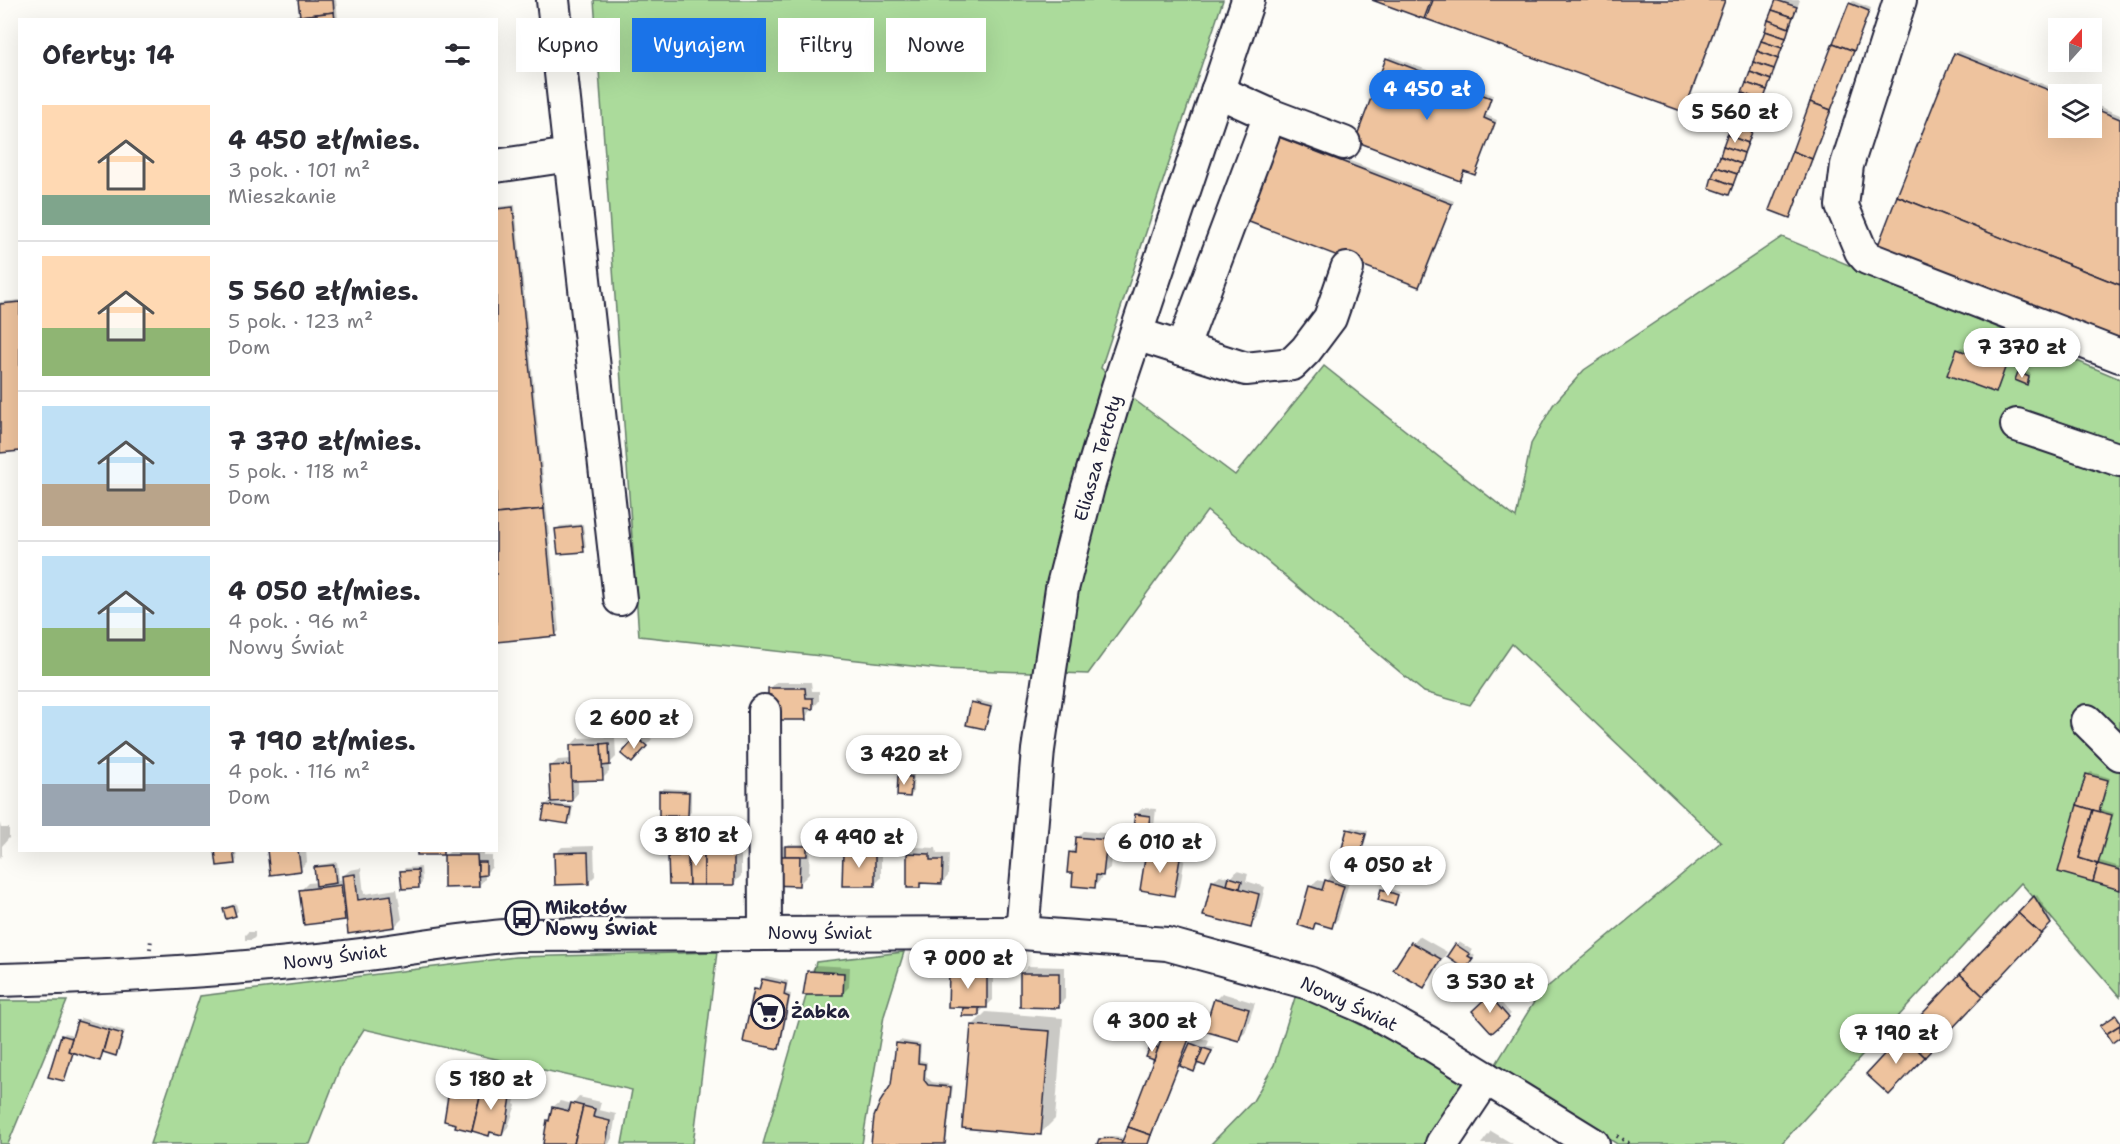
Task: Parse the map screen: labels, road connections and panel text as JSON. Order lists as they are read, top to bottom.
{
  "streets": {
    "street": ["Eliasza Tertoły", "Nowy Świat"]
  },
  "crossings": [
    ["Eliasza Tertoły", "Nowy Świat"]
  ],
  "places": {
    "bus stop": ["Mikołów Nowy Świat"],
    "supermarket": ["Żabka"]
  },
  "north": "top",
  "page": {
    "chip": [
      "Kupno",
      "Wynajem",
      "Filtry",
      "Nowe"
    ],
    "heading": "Oferty: 14",
    "price": [
      "4 450 zł",
      "5 560 zł",
      "7 370 zł",
      "2 600 zł",
      "3 420 zł",
      "3 810 zł",
      "4 490 zł",
      "6 010 zł",
      "4 050 zł",
      "7 000 zł",
      "3 530 zł",
      "4 300 zł",
      "7 190 zł",
      "5 180 zł"
    ],
    "list": [
      {
        "name": "4 450 zł/mies.",
        "note": "3 pok. · 101 m² · Mieszkanie"
      },
      {
        "name": "5 560 zł/mies.",
        "note": "5 pok. · 123 m² · Dom"
      },
      {
        "name": "7 370 zł/mies.",
        "note": "5 pok. · 118 m² · Dom"
      },
      {
        "name": "4 050 zł/mies.",
        "note": "4 pok. · 96 m² · Nowy Świat"
      },
      {
        "name": "7 190 zł/mies.",
        "note": "4 pok. · 116 m² · Dom"
      }
    ]
  }
}
